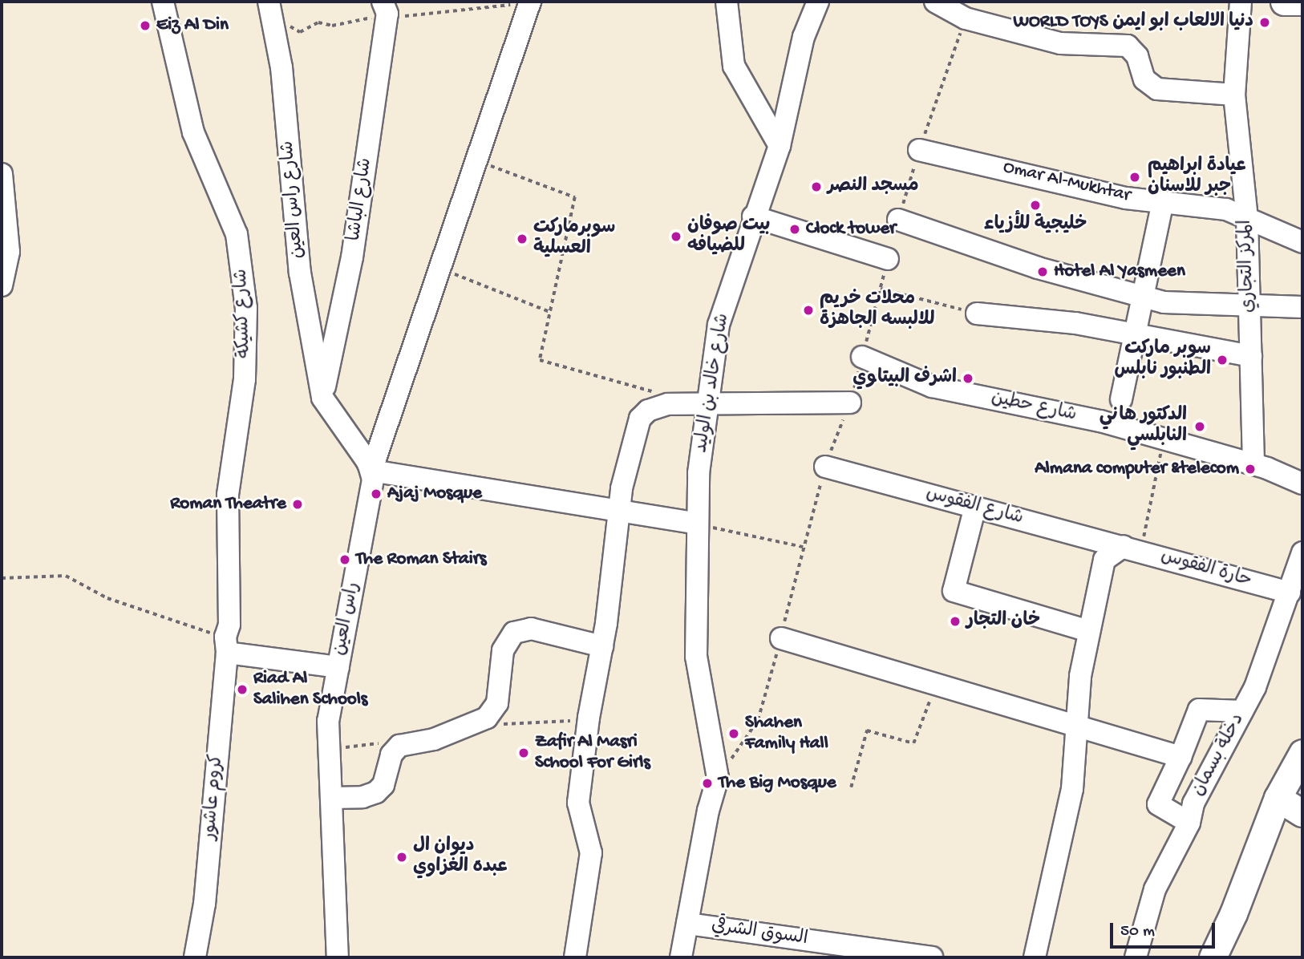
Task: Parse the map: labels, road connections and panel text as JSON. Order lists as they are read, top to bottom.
{
  "streets": {
    "street": [
      "Omar Al-Mukhtar",
      "شارع راس العين",
      "شارع الباشا",
      "المركز التجاري",
      "شارع كشيكة",
      "شارع خالد بن الوليد",
      "شارع حطين",
      "شارع الفقوس",
      "حارة الفقوس",
      "راس العين",
      "دخلة بسمان",
      "كروم عاشور",
      "السوق الشرقي"
    ]
  },
  "crossings": [
    ["Omar Al-Mukhtar", "المركز التجاري"],
    ["شارع راس العين", "شارع الباشا"],
    ["المركز التجاري", "شارع حطين"],
    ["شارع كشيكة", "كروم عاشور"],
    ["شارع خالد بن الوليد", "السوق الشرقي"],
    ["شارع الفقوس", "حارة الفقوس"],
    ["حارة الفقوس", "دخلة بسمان"]
  ],
  "places": [
    "WORLD TOYS دنيا الالعاب ابو ايمن",
    "Eiz Al Din",
    "عيادة ابراهيم جبر للاسنان",
    "مسجد النصر",
    "خليجية للأزياء",
    "Clock tower",
    "بيت صوفان للضيافه",
    "سوبرماركت العسلية",
    "Hotel Al Yasmeen",
    "محلات خريم للالبسه الجاهزة",
    "سوبر ماركت الطنبور نابلس",
    "اشرف البيتاوي",
    "الدكتور هاني النابلسي",
    "Almana computer &telecom",
    "Ajaj Mosque",
    "Roman Theatre",
    "The Roman Stairs",
    "خان التجار",
    "Riad Al Salihen Schools",
    "Shahen Family Hall",
    "Zafir Al Masri School For Girls",
    "The Big Mosque",
    "ديوان ال عبده الغزاوي"
  ],
  "scale_bar": "50 m"
}
